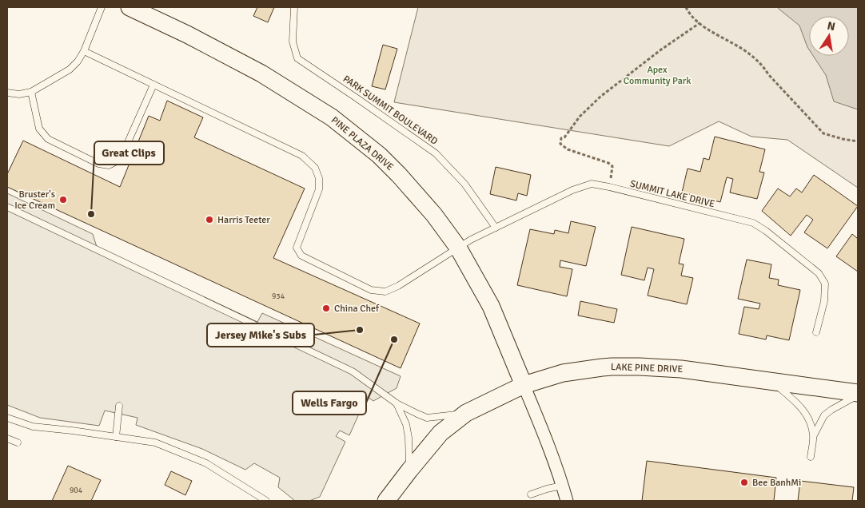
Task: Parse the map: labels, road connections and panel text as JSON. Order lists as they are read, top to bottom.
{
  "streets": {
    "street": ["PINE PLAZA DRIVE", "LAKE PINE DRIVE"],
    "lane": ["PARK SUMMIT BOULEVARD", "SUMMIT LAKE DRIVE"]
  },
  "crossings": [
    ["PARK SUMMIT BOULEVARD", "SUMMIT LAKE DRIVE"],
    ["PINE PLAZA DRIVE", "SUMMIT LAKE DRIVE"],
    ["PINE PLAZA DRIVE", "LAKE PINE DRIVE"]
  ],
  "parks": ["Apex Community Park"],
  "places": [
    "Bruster's Ice Cream",
    "Great Clips",
    "Harris Teeter",
    "China Chef",
    "Jersey Mike's Subs",
    "Wells Fargo",
    "Bee BanhMi"
  ],
  "house_numbers": ["934", "904"],
  "north": "top"
}
